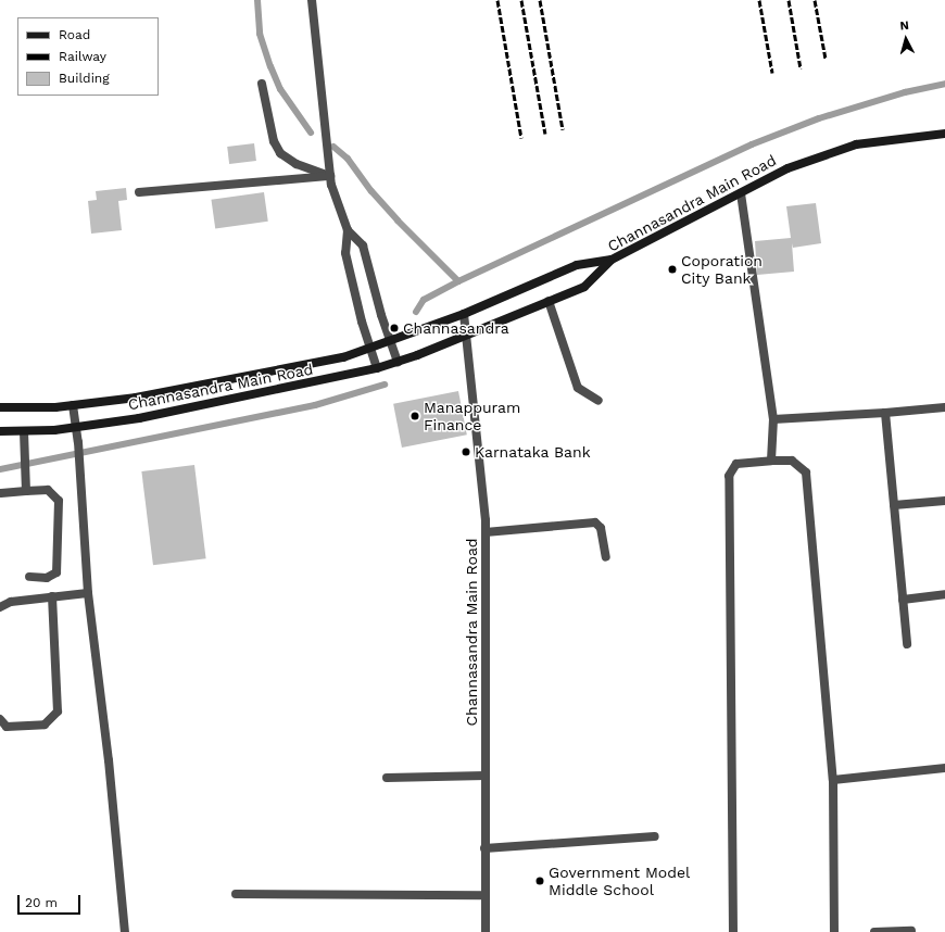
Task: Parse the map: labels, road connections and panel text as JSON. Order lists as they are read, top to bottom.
{
  "streets": {
    "main road": ["Channasandra Main Road"]
  },
  "places": [
    "Coporation City Bank",
    "Channasandra",
    "Manappuram Finance",
    "Karnataka Bank",
    "Government Model Middle School"
  ],
  "legend": ["Road", "Railway", "Building"],
  "scale_bar": "20 m",
  "north": "top"
}
